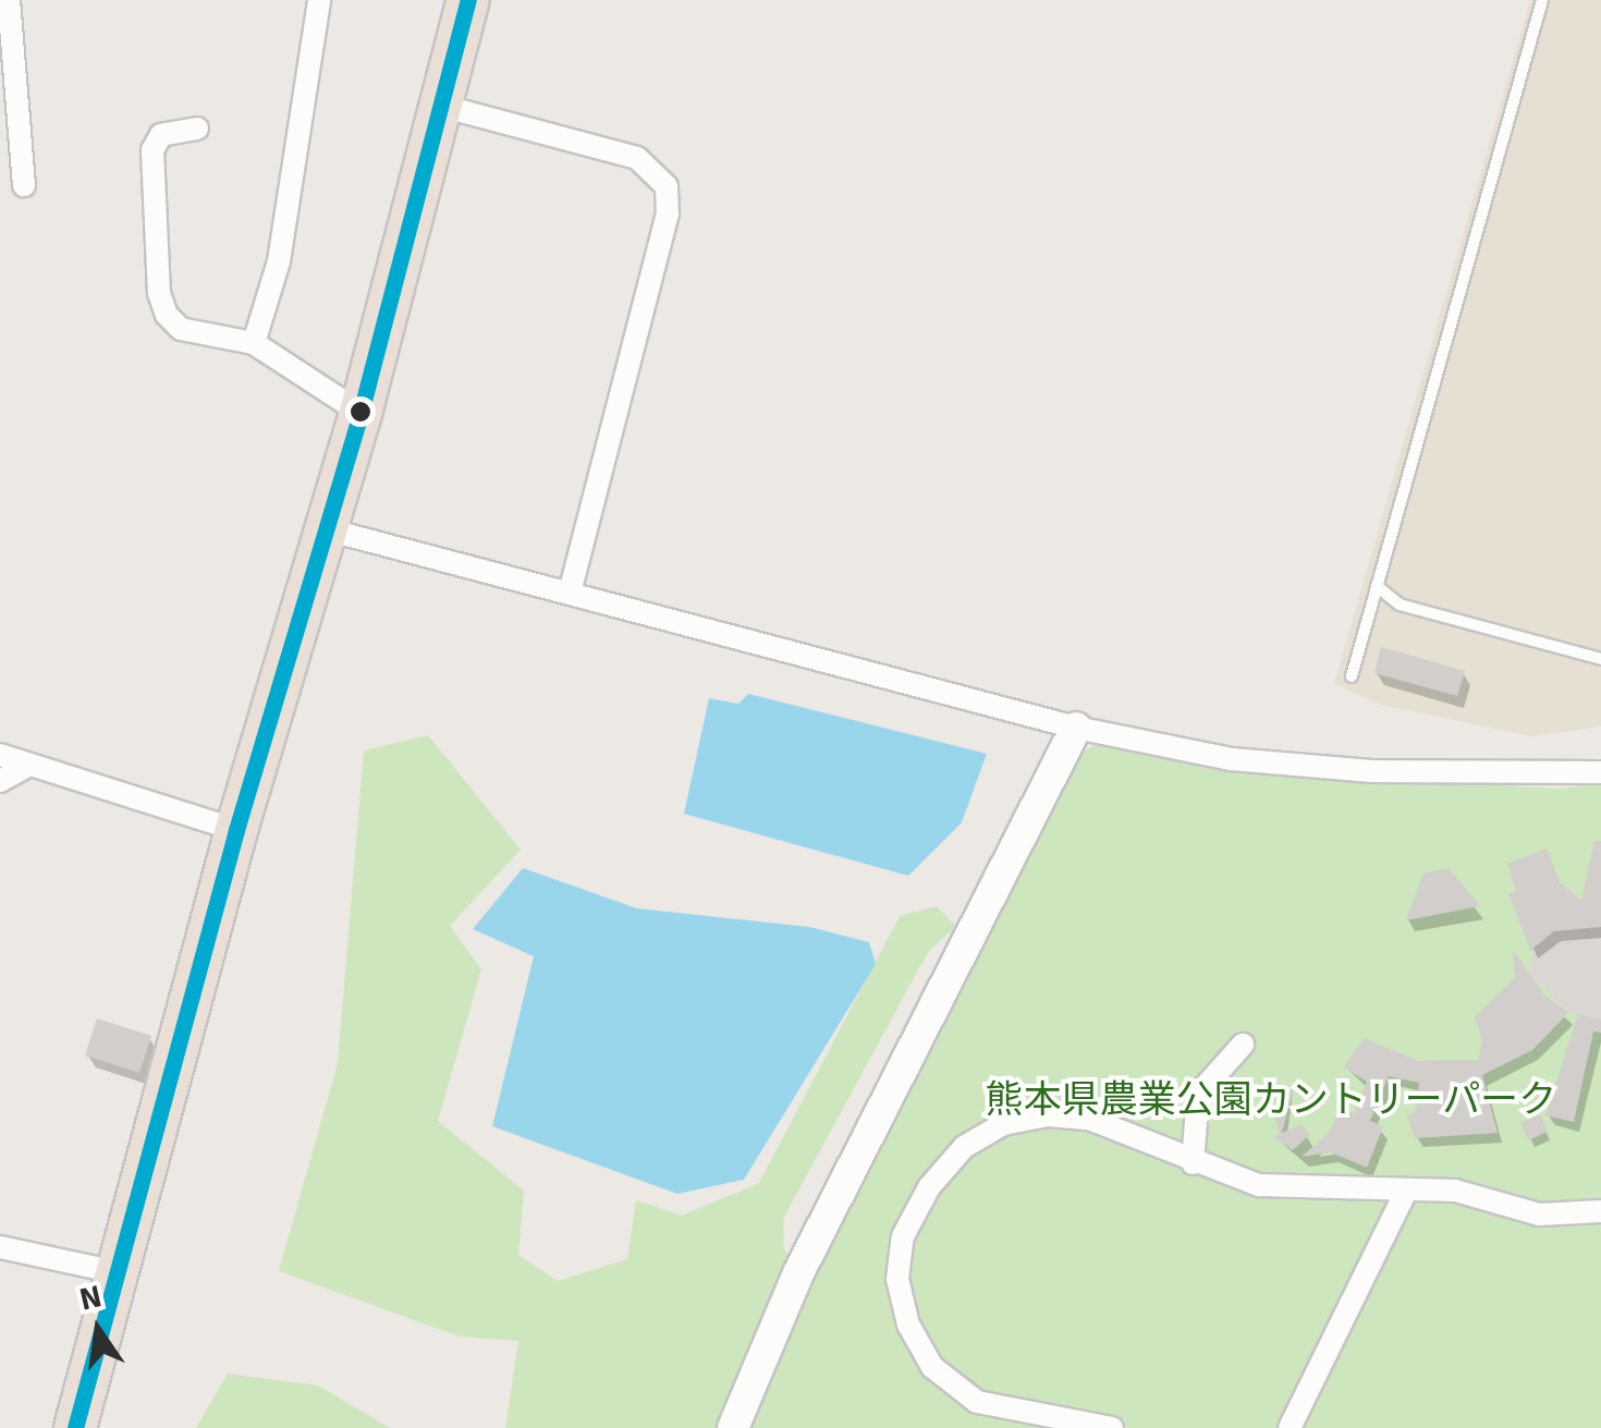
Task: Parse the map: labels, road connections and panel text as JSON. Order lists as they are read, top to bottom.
{
  "parks": ["熊本県農業公園カントリーパーク"],
  "north": "top"
}
